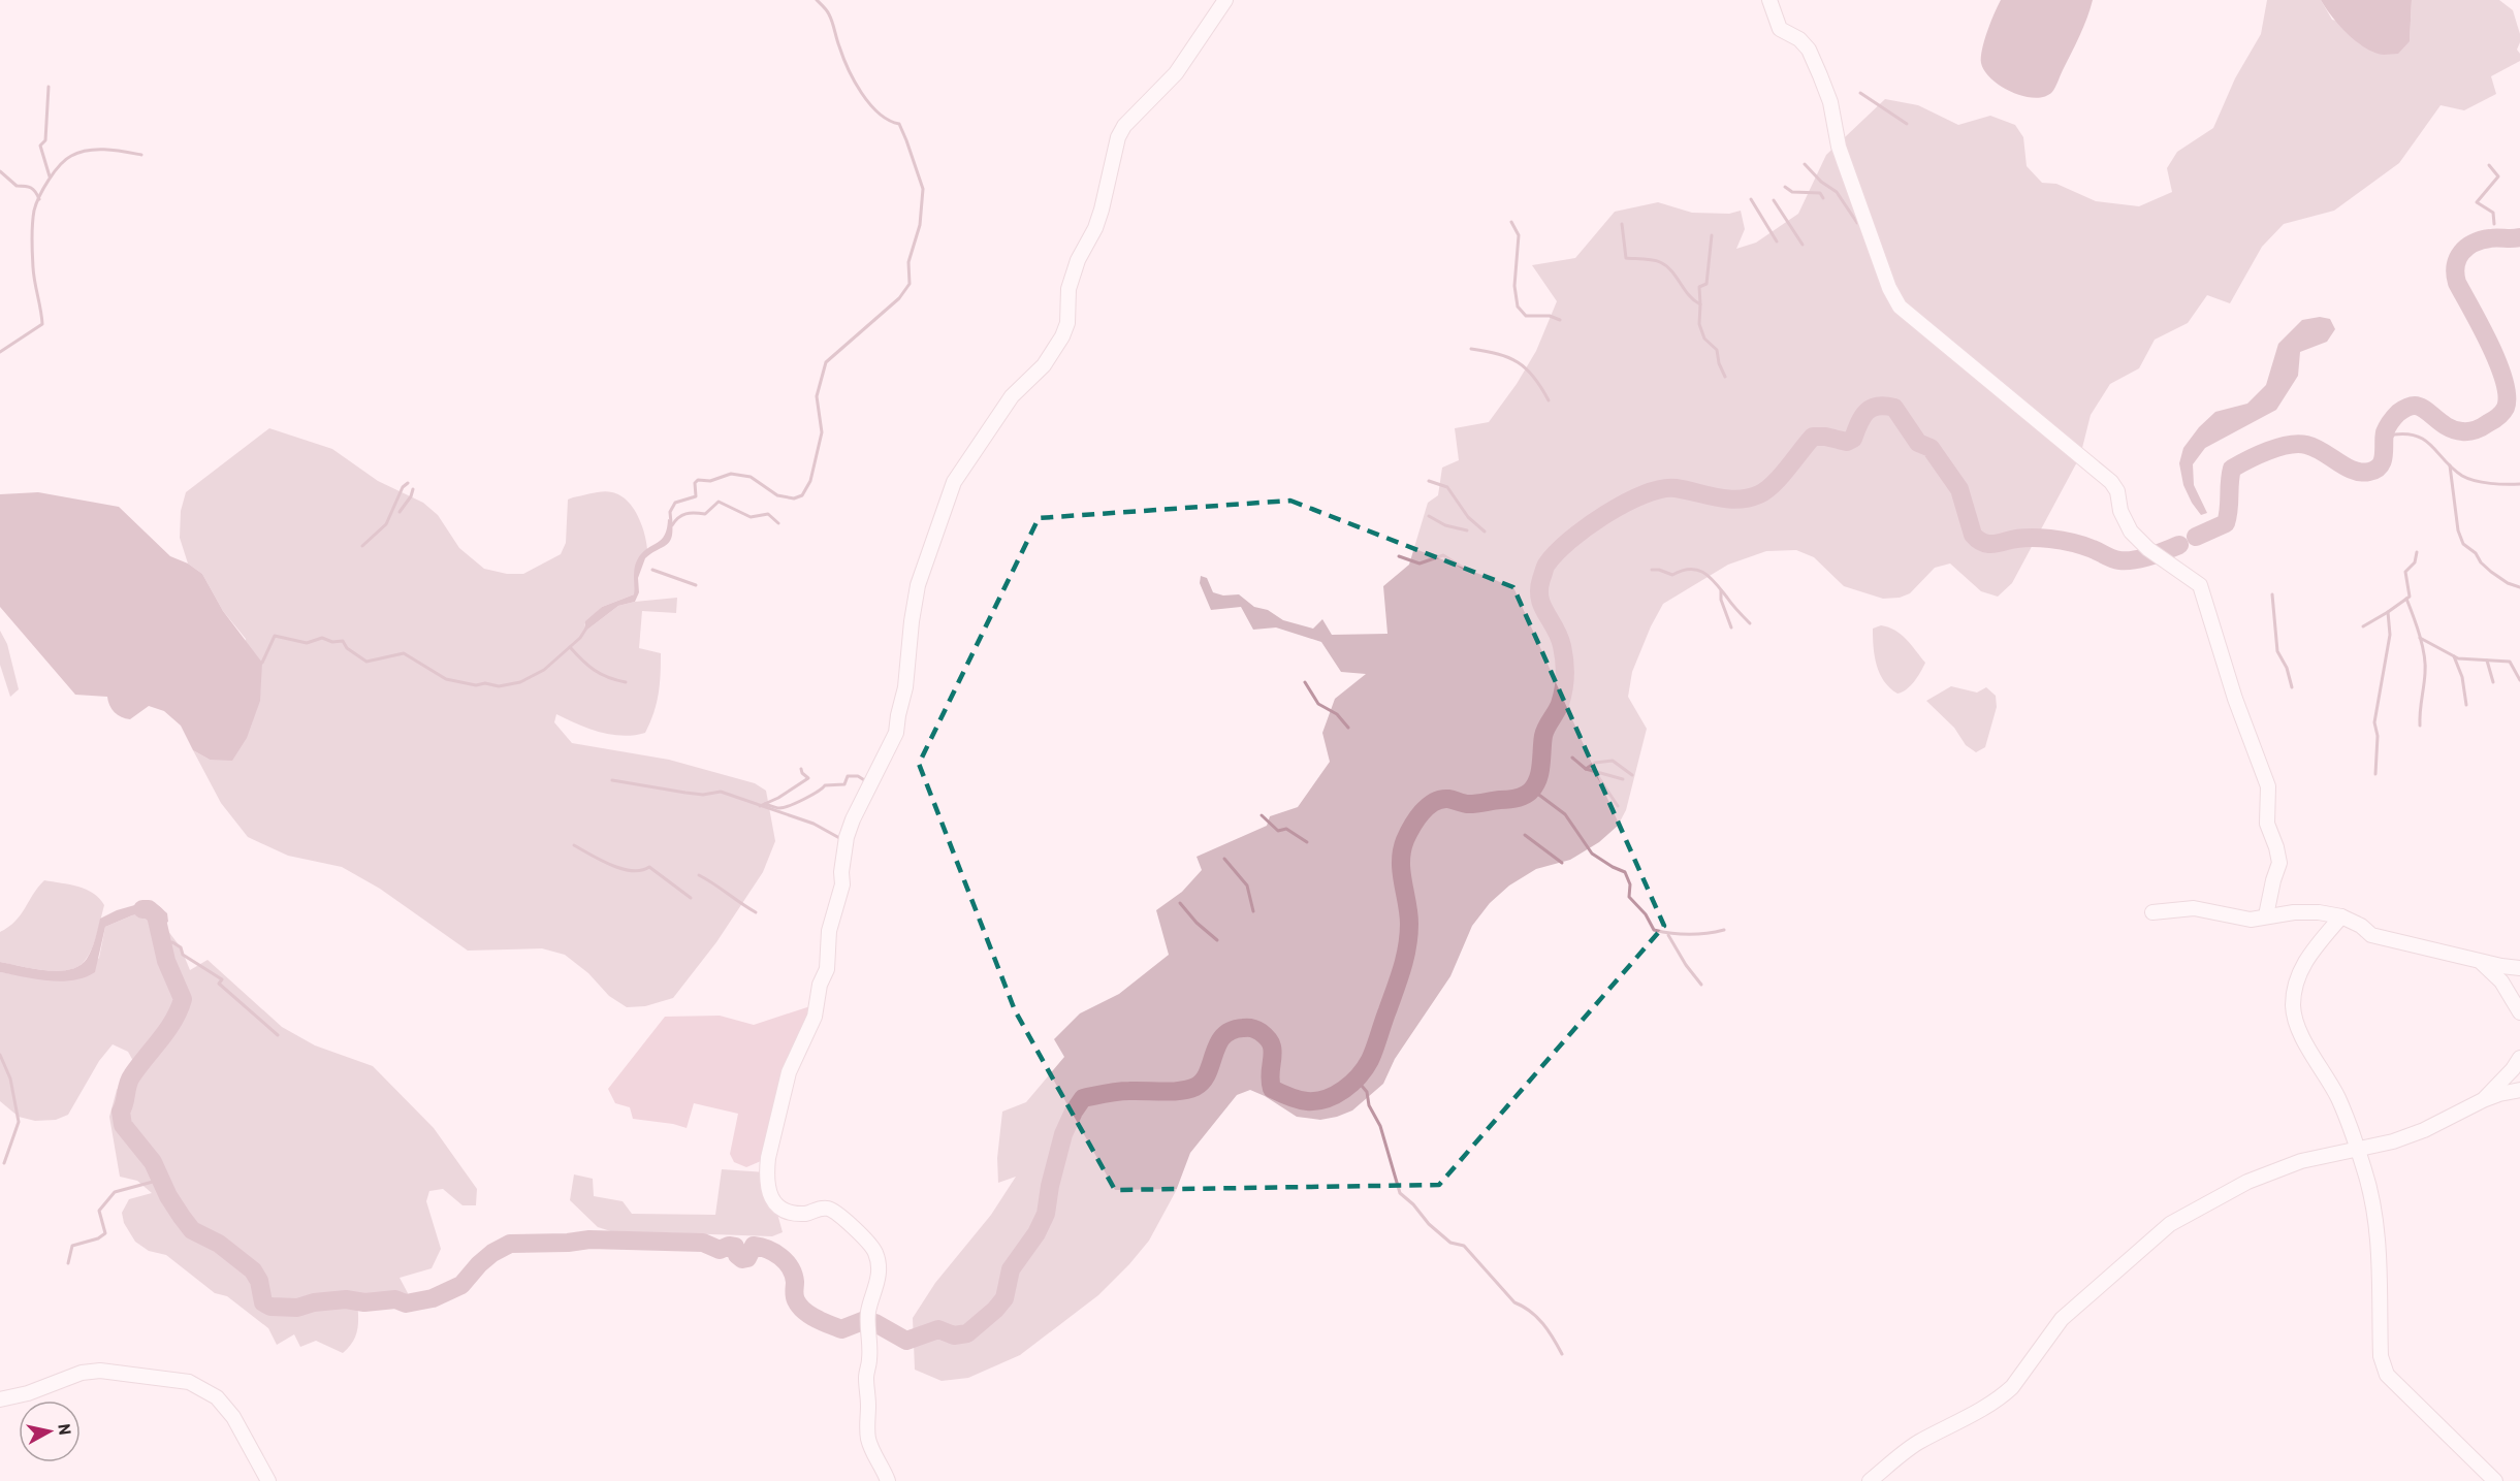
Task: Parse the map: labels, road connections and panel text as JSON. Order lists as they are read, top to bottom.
{
  "north": "right"
}
